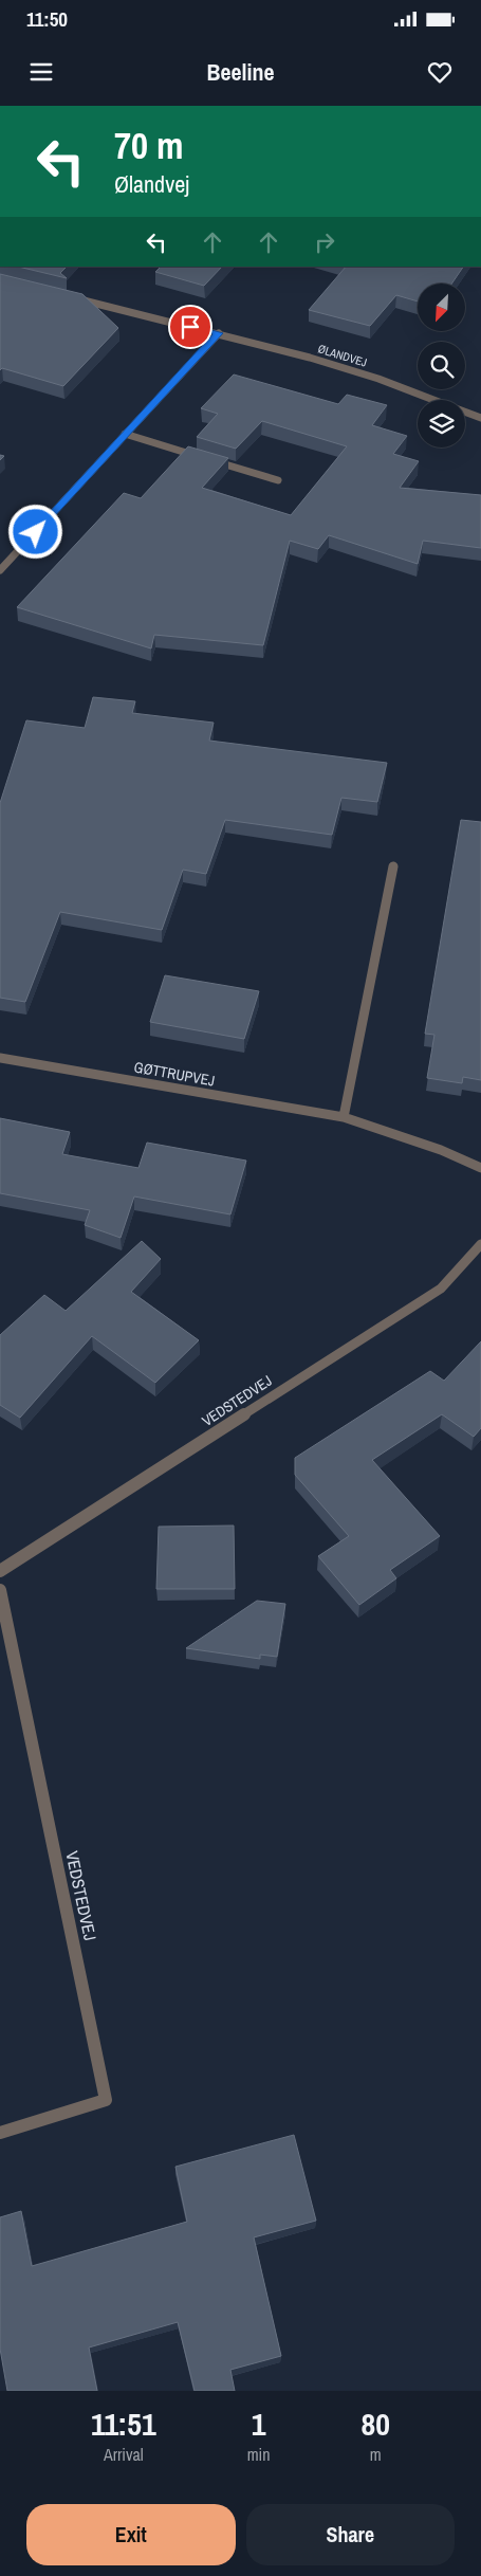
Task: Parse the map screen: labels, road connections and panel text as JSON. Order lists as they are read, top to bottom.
{
  "streets": {
    "street": ["ØLANDVEJ", "GØTTRUPVEJ", "VEDSTEDVEJ"]
  },
  "north": "bottom left",
  "page": {
    "status": "11:50",
    "header": "Beeline",
    "turn": ["70 m", "Ølandvej"],
    "eta": [
      "11:51",
      "Arrival",
      "1",
      "min",
      "80",
      "m"
    ],
    "buttons": ["Exit", "Share"]
  }
}
